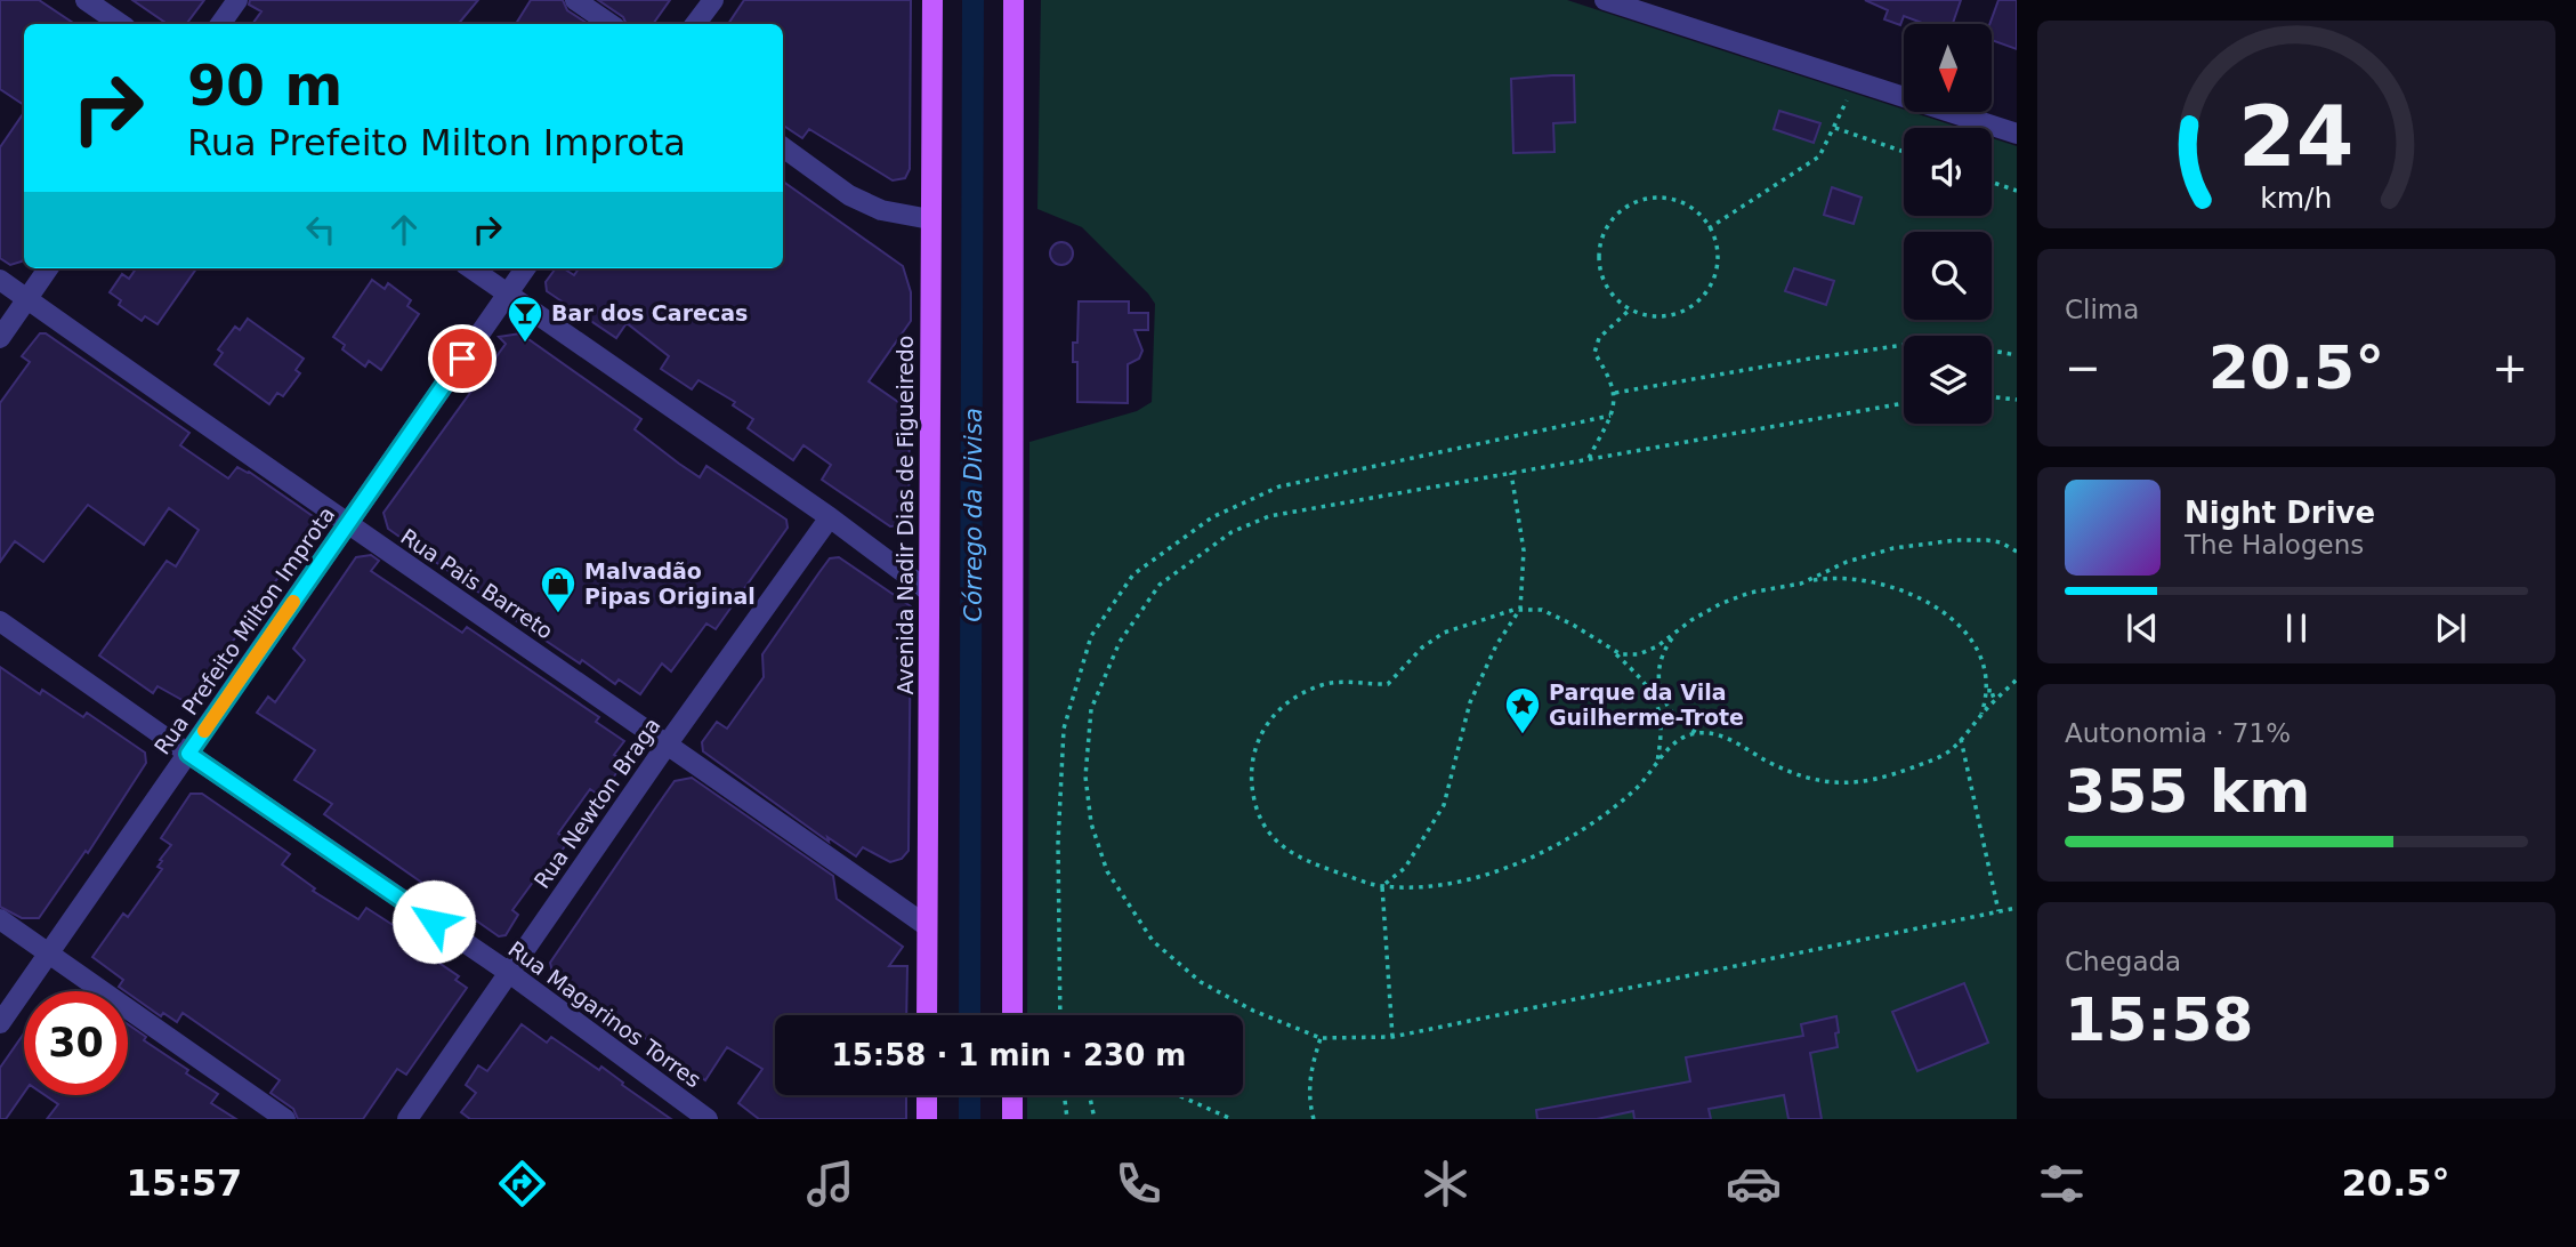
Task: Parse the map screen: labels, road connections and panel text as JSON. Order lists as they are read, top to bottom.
{
  "streets": {
    "main road": ["Avenida Nadir Dias de Figueiredo"],
    "street": [
      "Rua Pais Barreto",
      "Rua Prefeito Milton Improta",
      "Rua Newton Braga",
      "Rua Magarinos Torres"
    ]
  },
  "crossings": [
    ["Avenida Nadir Dias de Figueiredo", "Rua Pais Barreto"],
    ["Rua Pais Barreto", "Rua Prefeito Milton Improta"],
    ["Rua Pais Barreto", "Rua Newton Braga"],
    ["Rua Prefeito Milton Improta", "Rua Magarinos Torres"],
    ["Rua Newton Braga", "Rua Magarinos Torres"]
  ],
  "water": ["Córrego da Divisa"],
  "places": {
    "bar": ["Bar dos Carecas"],
    "shop": ["Malvadão Pipas Original"],
    "place": ["Parque da Vila Guilherme-Trote"]
  },
  "north": "bottom",
  "page": {
    "turn": ["90 m", "Rua Prefeito Milton Improta"],
    "tile": [
      "Clima",
      ["Autonomia · 71%", "355 km"],
      ["Chegada", "15:58"]
    ],
    "heat": ["−", "20.5°", "+"],
    "song": ["Night Drive", "The Halogens"],
    "limit": "30",
    "trip": "15:58 · 1 min · 230 m",
    "tabs": ["15:57", "20.5°"],
    "gauge": ["24", "km/h"]
  }
}
